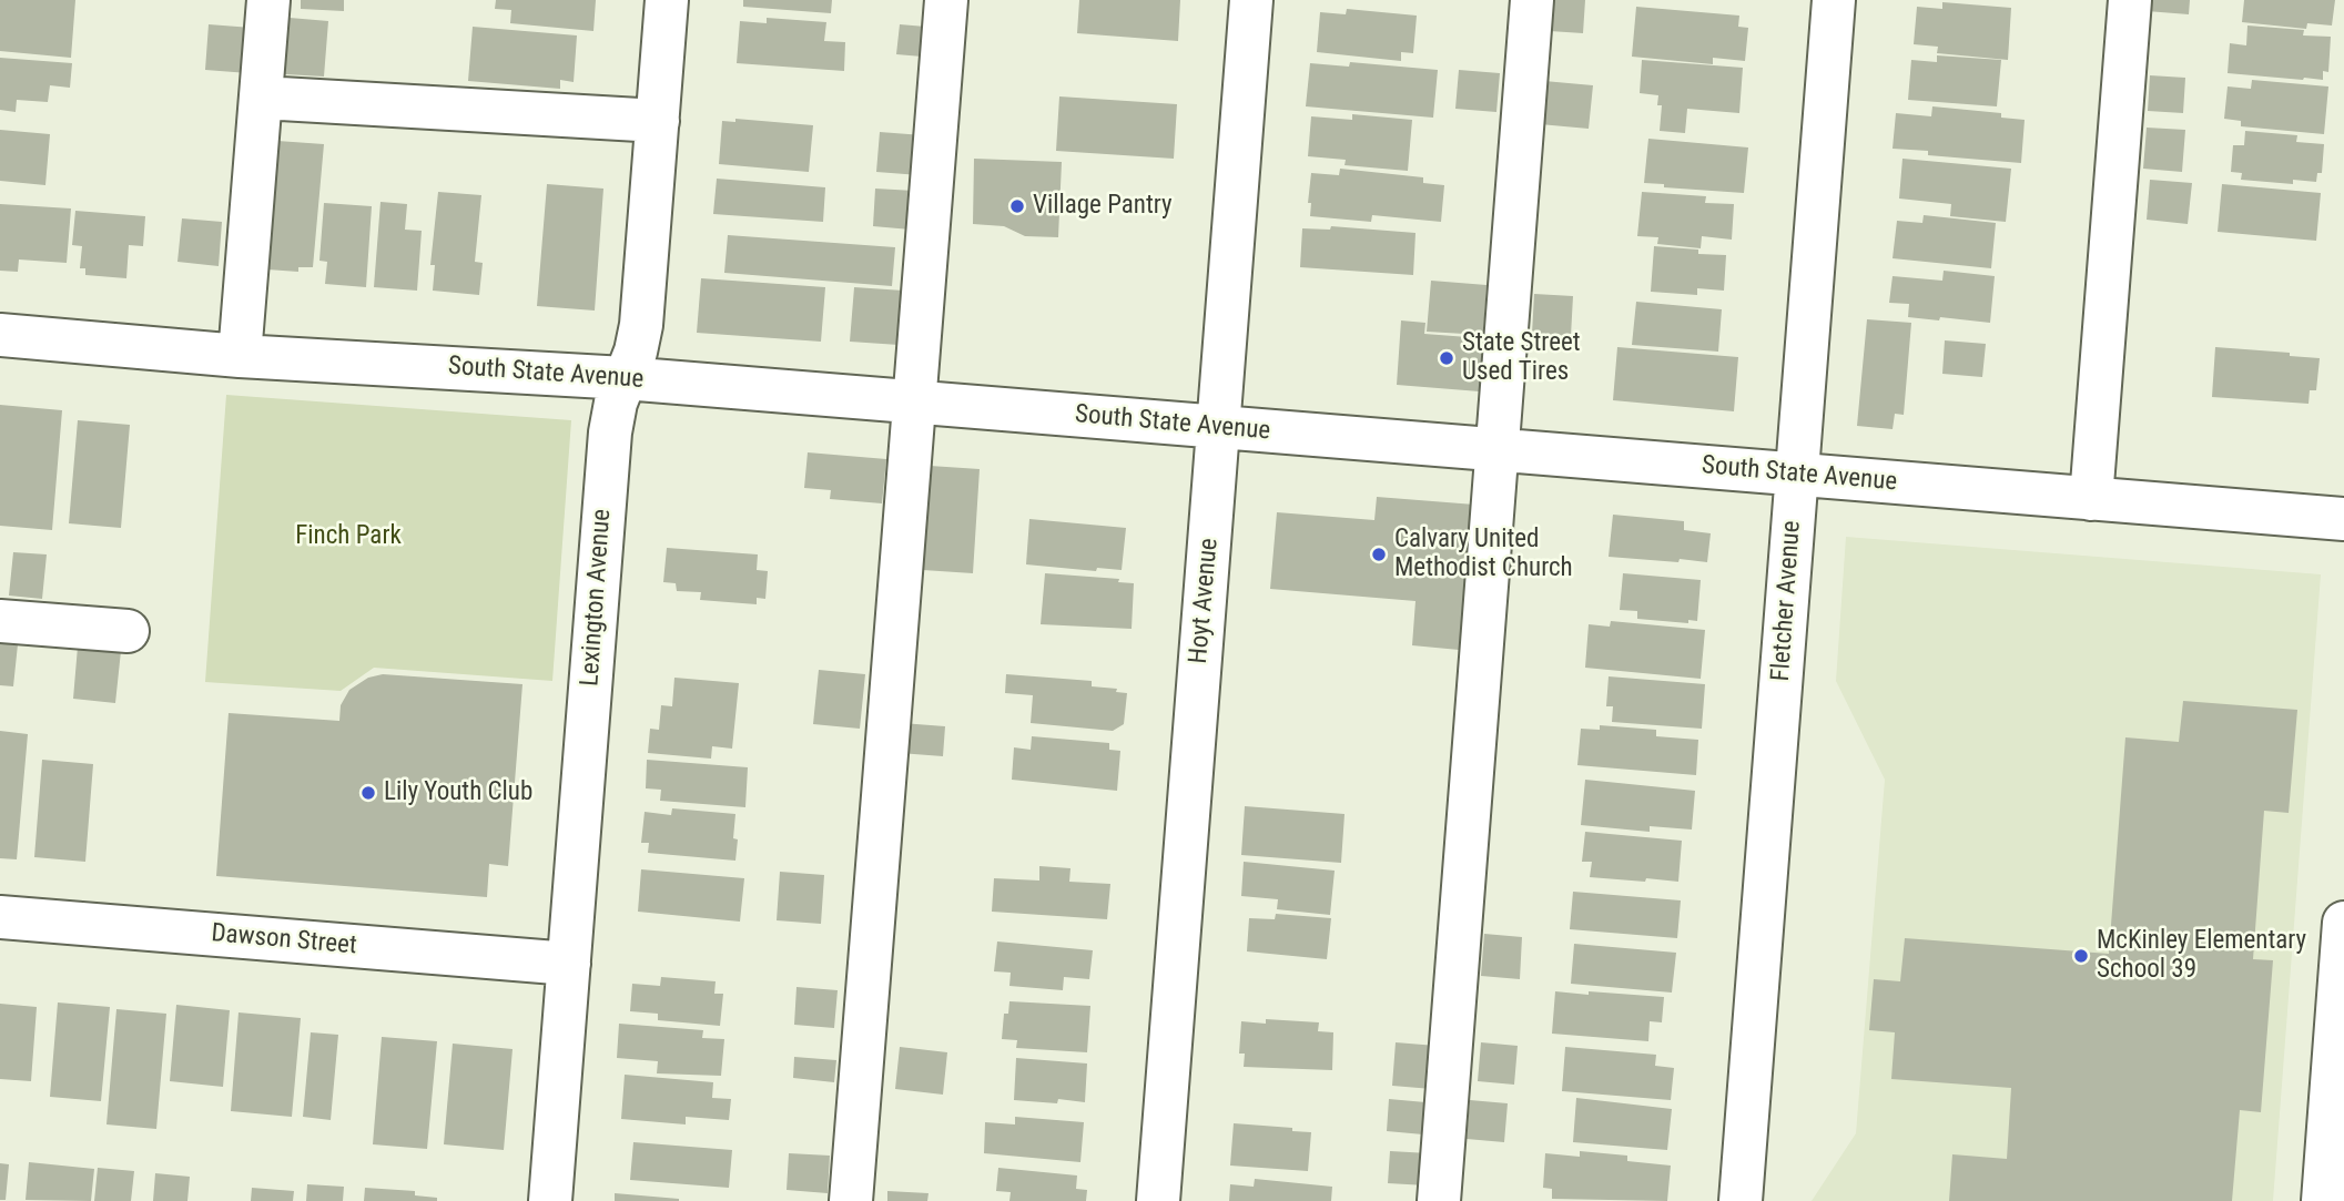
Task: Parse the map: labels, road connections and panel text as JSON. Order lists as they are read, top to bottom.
{
  "streets": {
    "street": [
      "South State Avenue",
      "Lexington Avenue",
      "Hoyt Avenue",
      "Fletcher Avenue",
      "Dawson Street"
    ]
  },
  "crossings": [
    ["South State Avenue", "Lexington Avenue"],
    ["South State Avenue", "Hoyt Avenue"],
    ["South State Avenue", "Fletcher Avenue"],
    ["Lexington Avenue", "Dawson Street"]
  ],
  "parks": ["Finch Park"],
  "places": [
    "Village Pantry",
    "State Street Used Tires",
    "Calvary United Methodist Church",
    "Lily Youth Club",
    "McKinley Elementary School 39"
  ]
}
